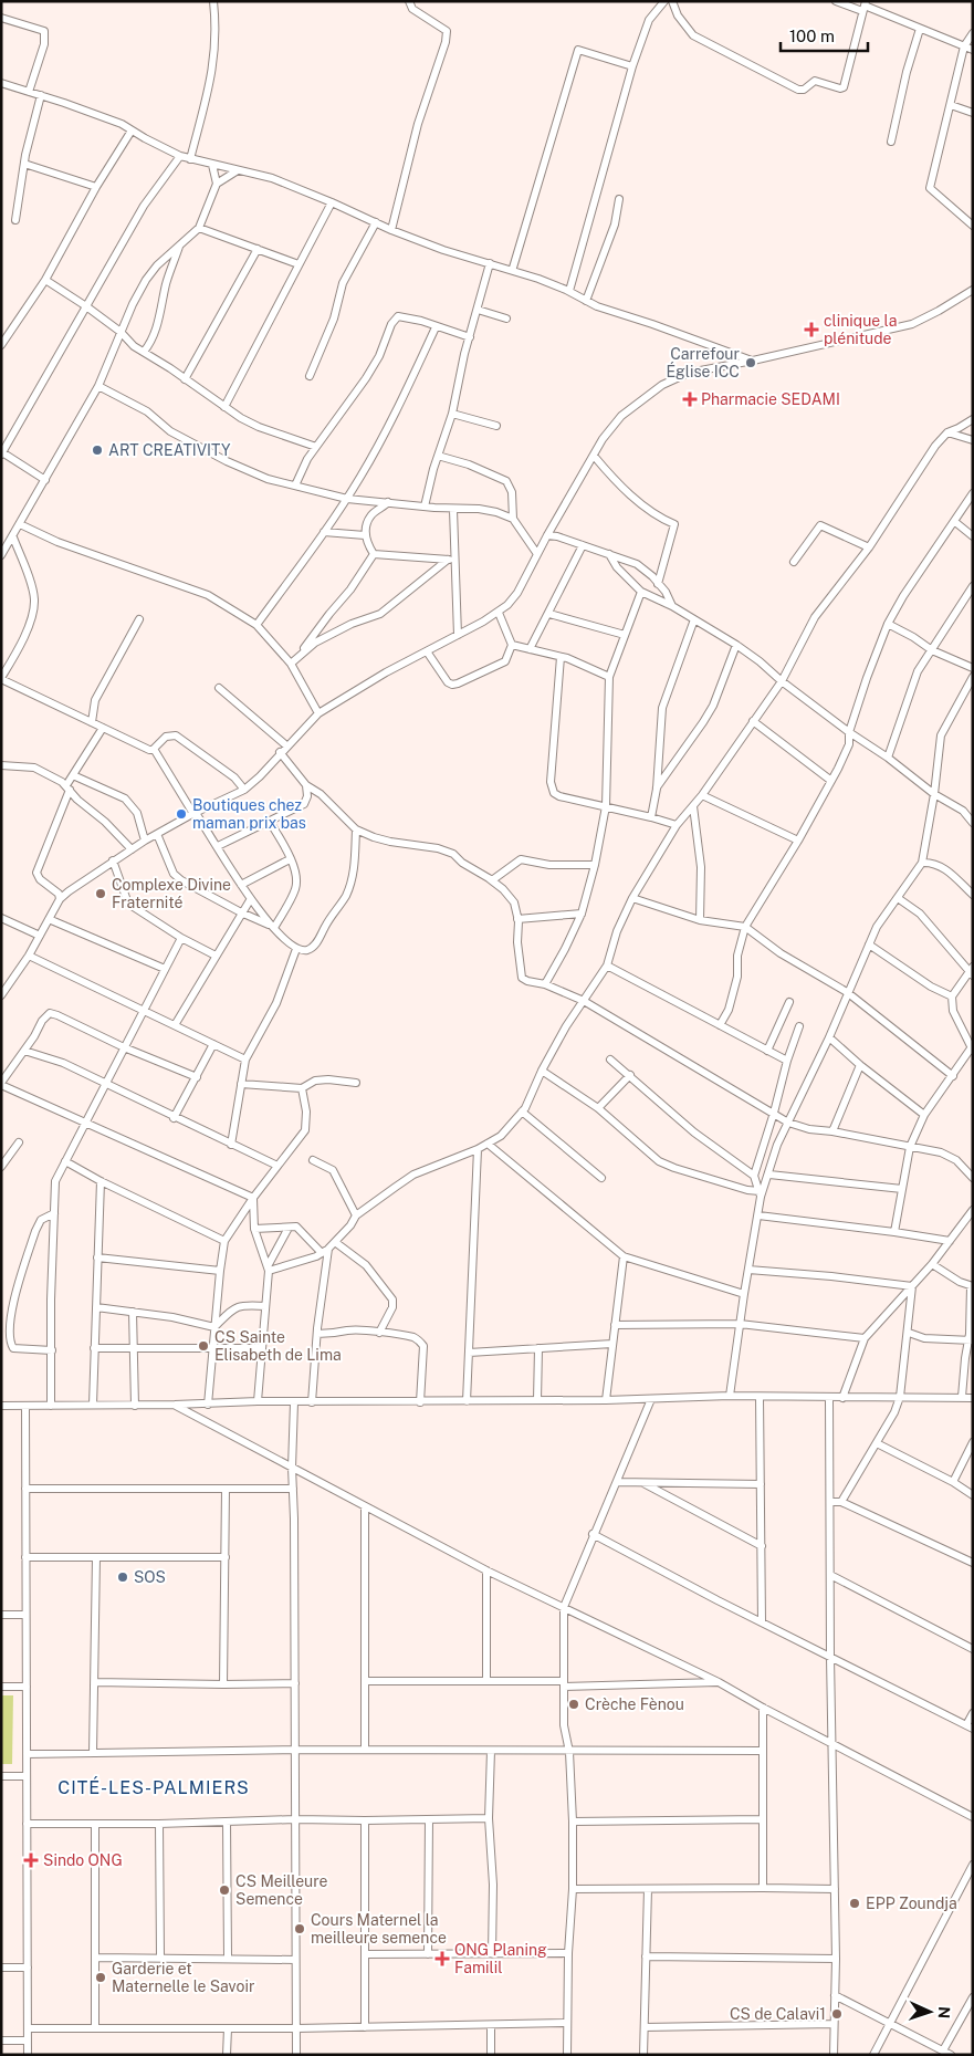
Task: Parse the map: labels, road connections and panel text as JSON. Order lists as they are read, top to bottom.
{
  "districts": ["CITÉ-LES-PALMIERS"],
  "places": {
    "health": [
      "clinique la plénitude",
      "Pharmacie SEDAMI",
      "Sindo ONG",
      "ONG Planing Familil"
    ],
    "other": [
      "Carrefour Église ICC",
      "ART CREATIVITY",
      "Boutiques chez maman prix bas",
      "Complexe Divine Fraternité",
      "CS Sainte Elisabeth de Lima",
      "SOS",
      "Crèche Fènou",
      "CS Meilleure Semence",
      "EPP Zoundja",
      "Cours Maternel la meilleure semence",
      "Garderie et Maternelle le Savoir",
      "CS de Calavi1"
    ]
  },
  "scale_bar": "100 m",
  "north": "right"
}
